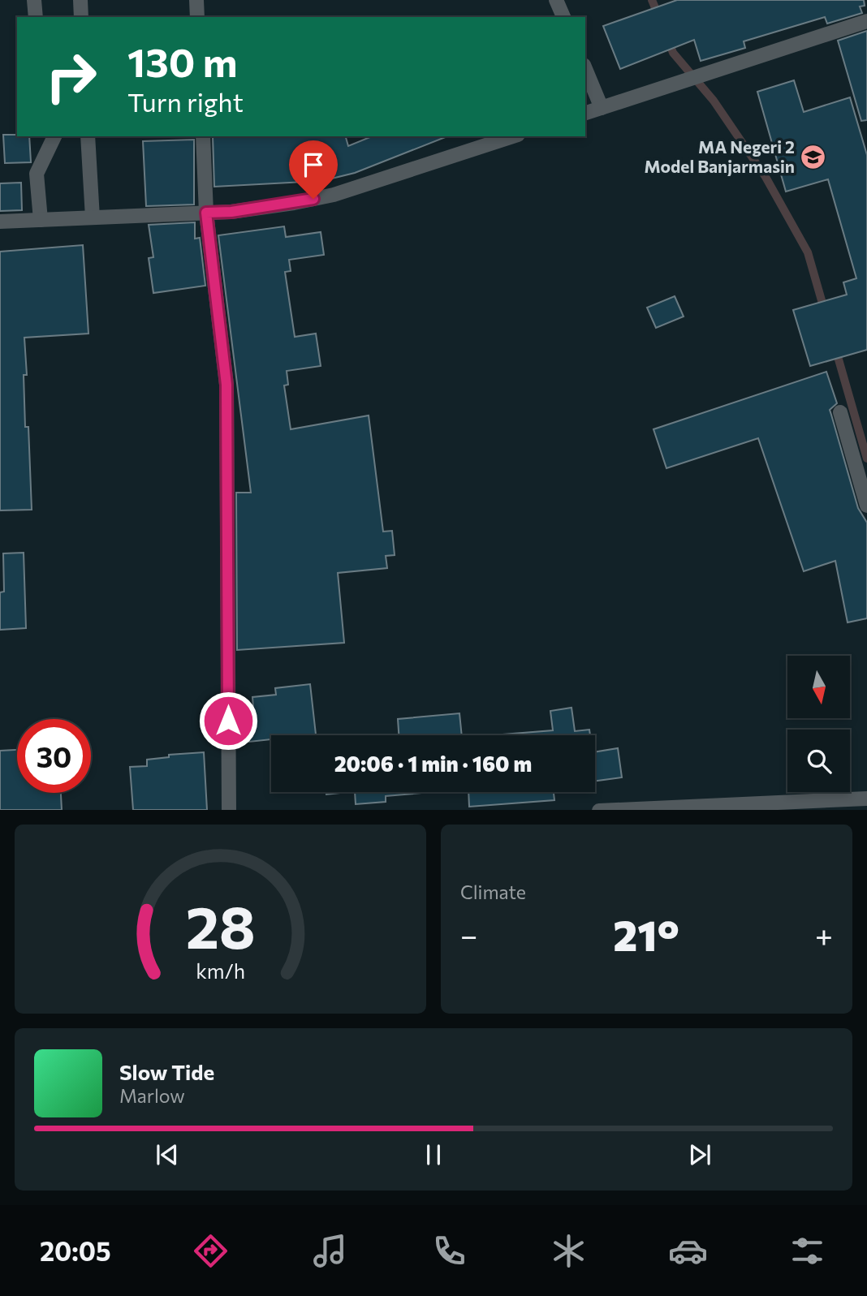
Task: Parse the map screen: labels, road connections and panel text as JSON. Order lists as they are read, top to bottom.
{
  "places": {
    "school or university": ["MA Negeri 2 Model Banjarmasin"]
  },
  "north": "bottom",
  "page": {
    "turn": ["130 m", "Turn right"],
    "limit": "30",
    "trip": "20:06 · 1 min · 160 m",
    "tile": "Climate",
    "heat": ["−", "21°", "+"],
    "song": ["Slow Tide", "Marlow"],
    "tabs": "20:05",
    "gauge": ["28", "km/h"]
  }
}
